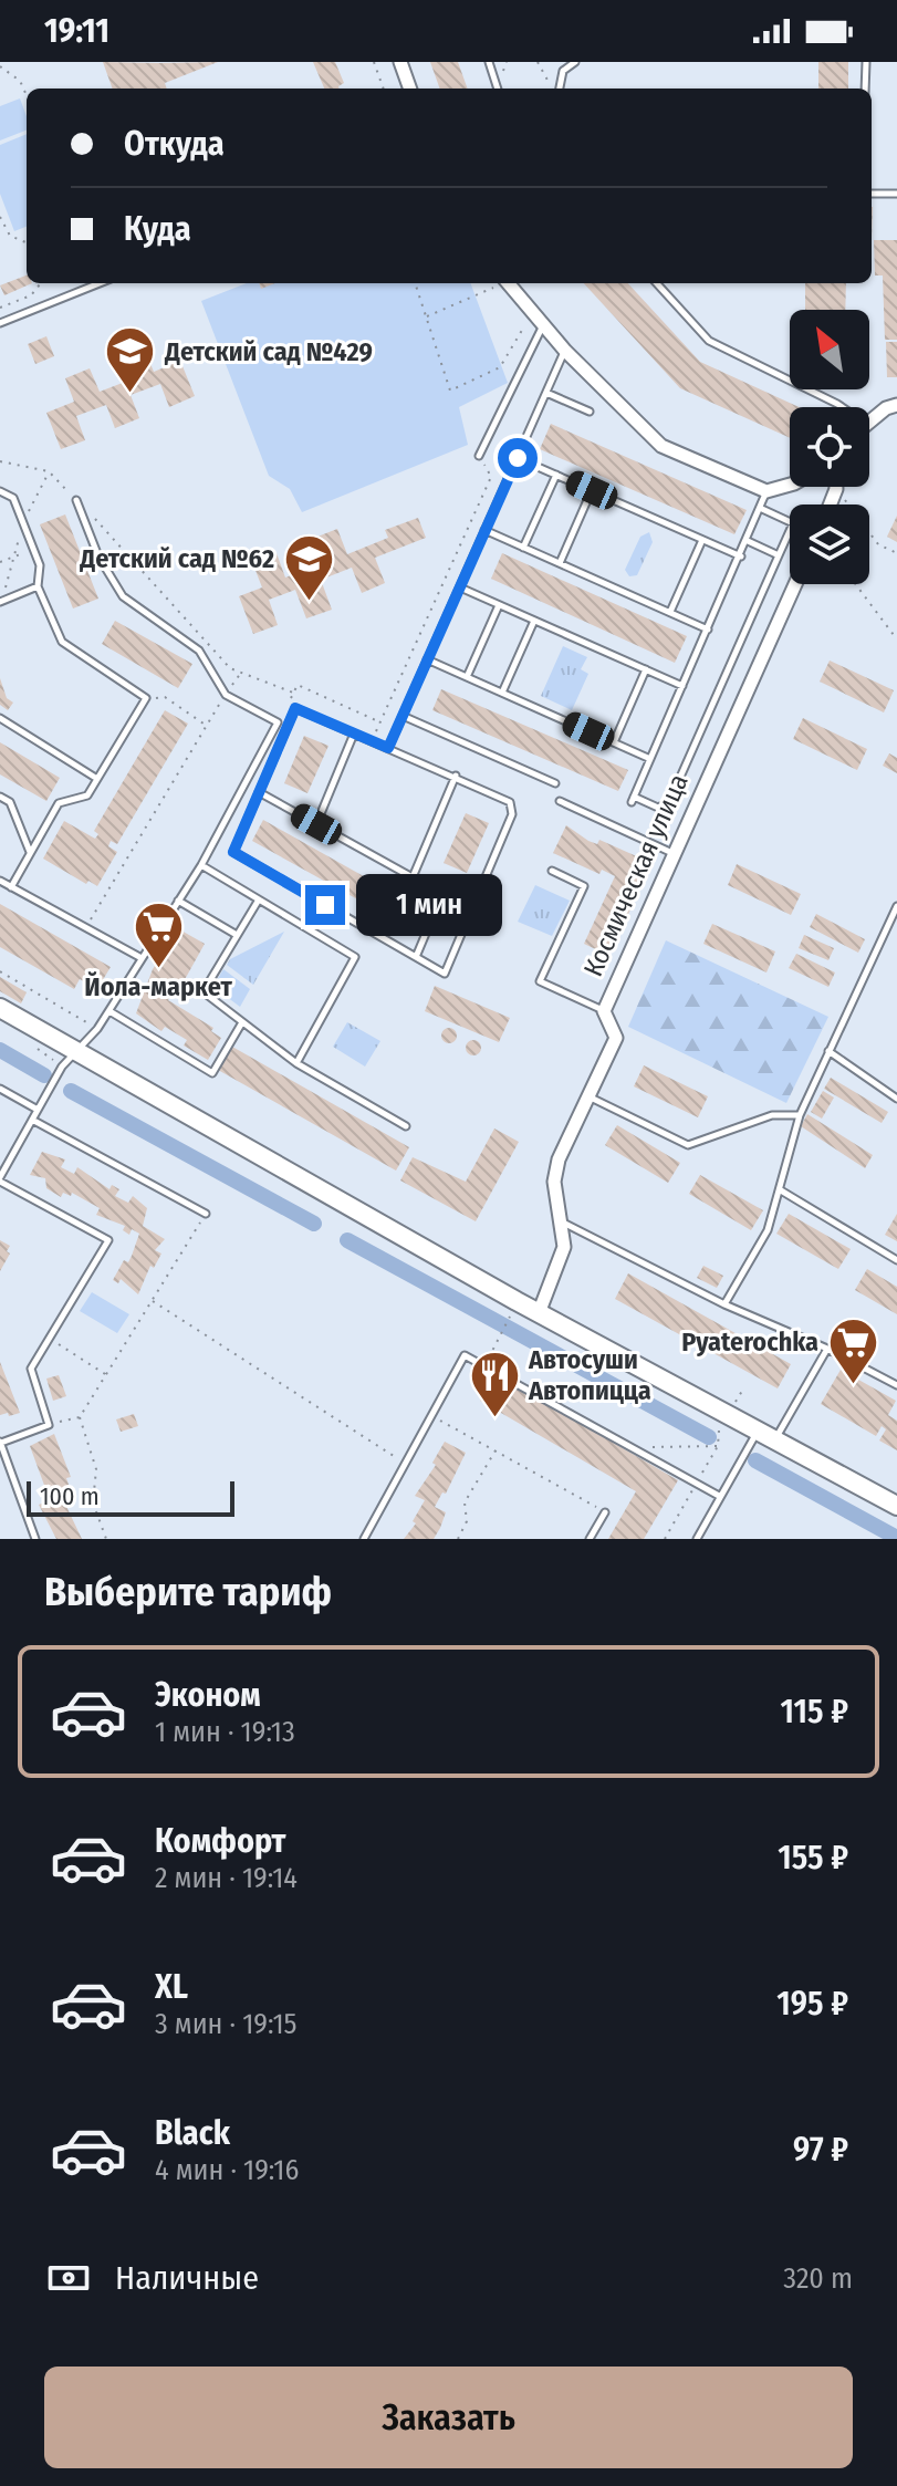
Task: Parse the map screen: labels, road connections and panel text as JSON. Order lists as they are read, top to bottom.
{
  "streets": {
    "street": ["Космическая улица"]
  },
  "places": {
    "school or university": ["Детский сад №429", "Детский сад №62"],
    "supermarket": ["Йола-маркет", "Pyaterochka"],
    "restaurant": ["Автосуши Автопицца"]
  },
  "scale_bar": "100 m",
  "north": "top left",
  "page": {
    "status": "19:11",
    "banner": ["Откуда", "Куда"],
    "bubble": "1 мин",
    "scale": "100 m",
    "heading": "Выберите тариф",
    "list": [
      {
        "name": "Эконом",
        "note": "1 мин · 19:13",
        "value": "115 ₽"
      },
      {
        "name": "Комфорт",
        "note": "2 мин · 19:14",
        "value": "155 ₽"
      },
      {
        "name": "XL",
        "note": "3 мин · 19:15",
        "value": "195 ₽"
      },
      {
        "name": "Black",
        "note": "4 мин · 19:16",
        "value": "97 ₽"
      }
    ],
    "pay": ["Наличные", "320 m"],
    "buttons": "Заказать"
  }
}
